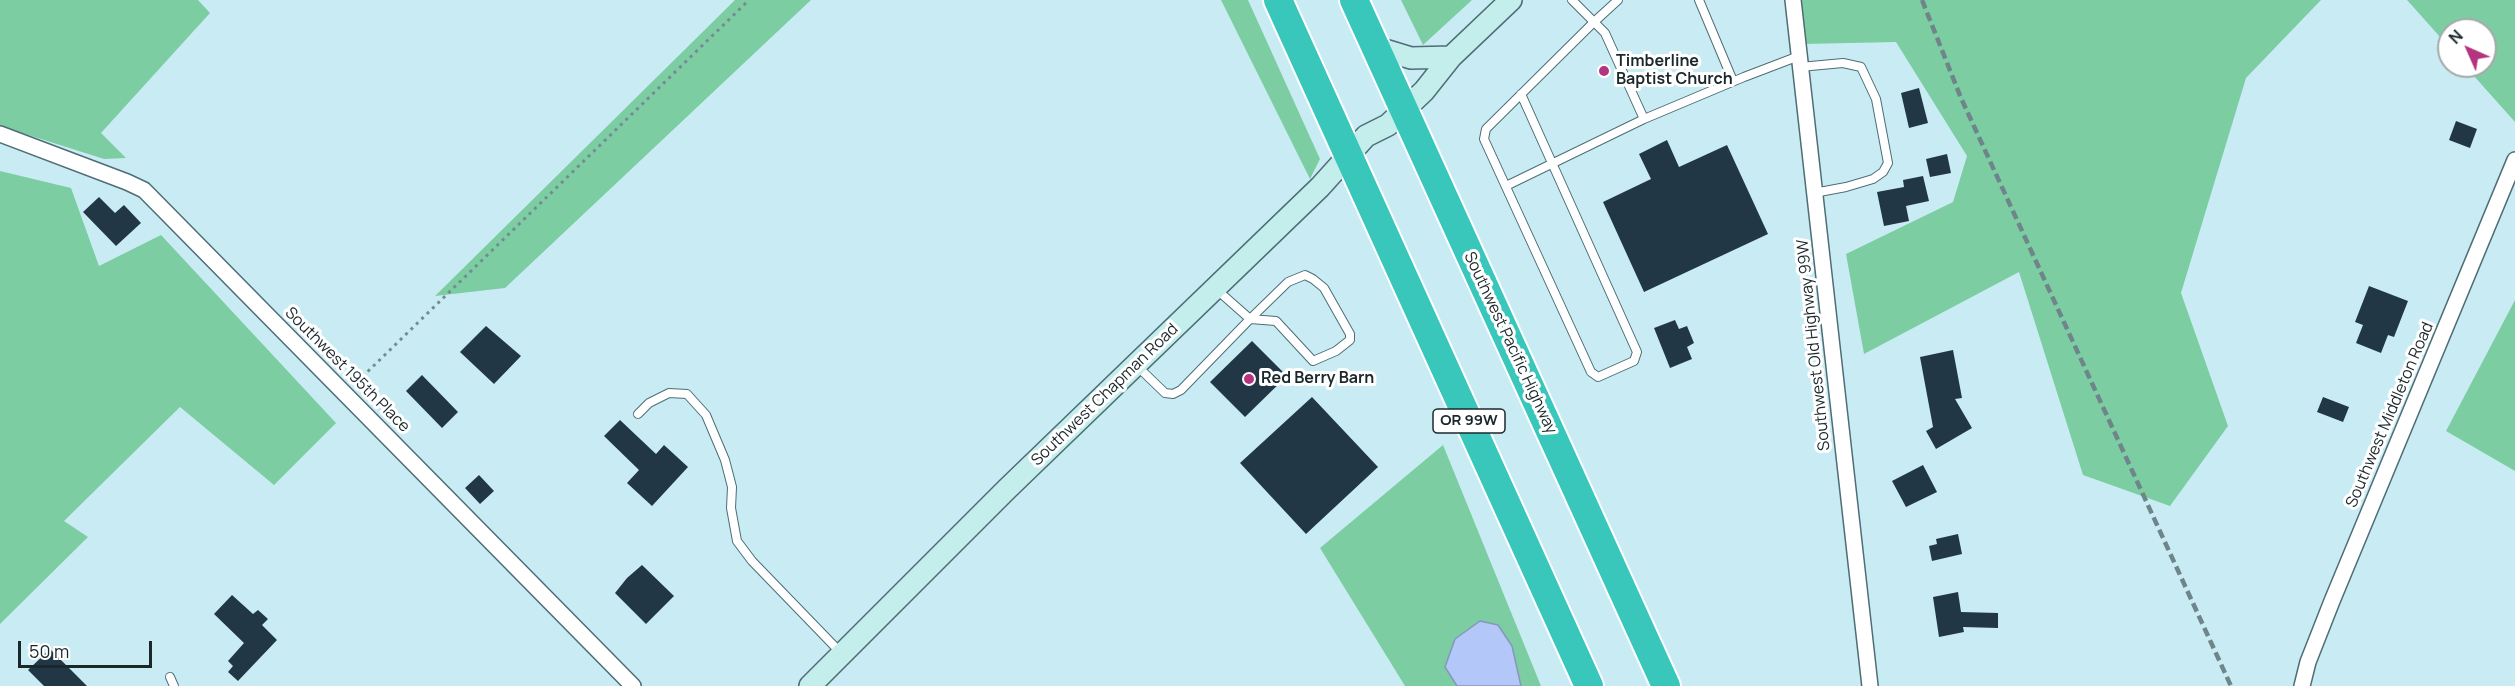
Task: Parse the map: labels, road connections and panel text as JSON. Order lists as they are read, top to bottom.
{
  "streets": {
    "highway": ["Southwest Pacific Highway", "OR 99W"],
    "street": [
      "Southwest Old Highway 99W",
      "Southwest 195th Place",
      "Southwest Chapman Road",
      "Southwest Middleton Road"
    ]
  },
  "crossings": [
    ["Southwest Pacific Highway", "Southwest Chapman Road"],
    ["Southwest Chapman Road", "OR 99W"]
  ],
  "places": ["Timberline Baptist Church", "Red Berry Barn"],
  "scale_bar": "50 m",
  "north": "top left"
}
